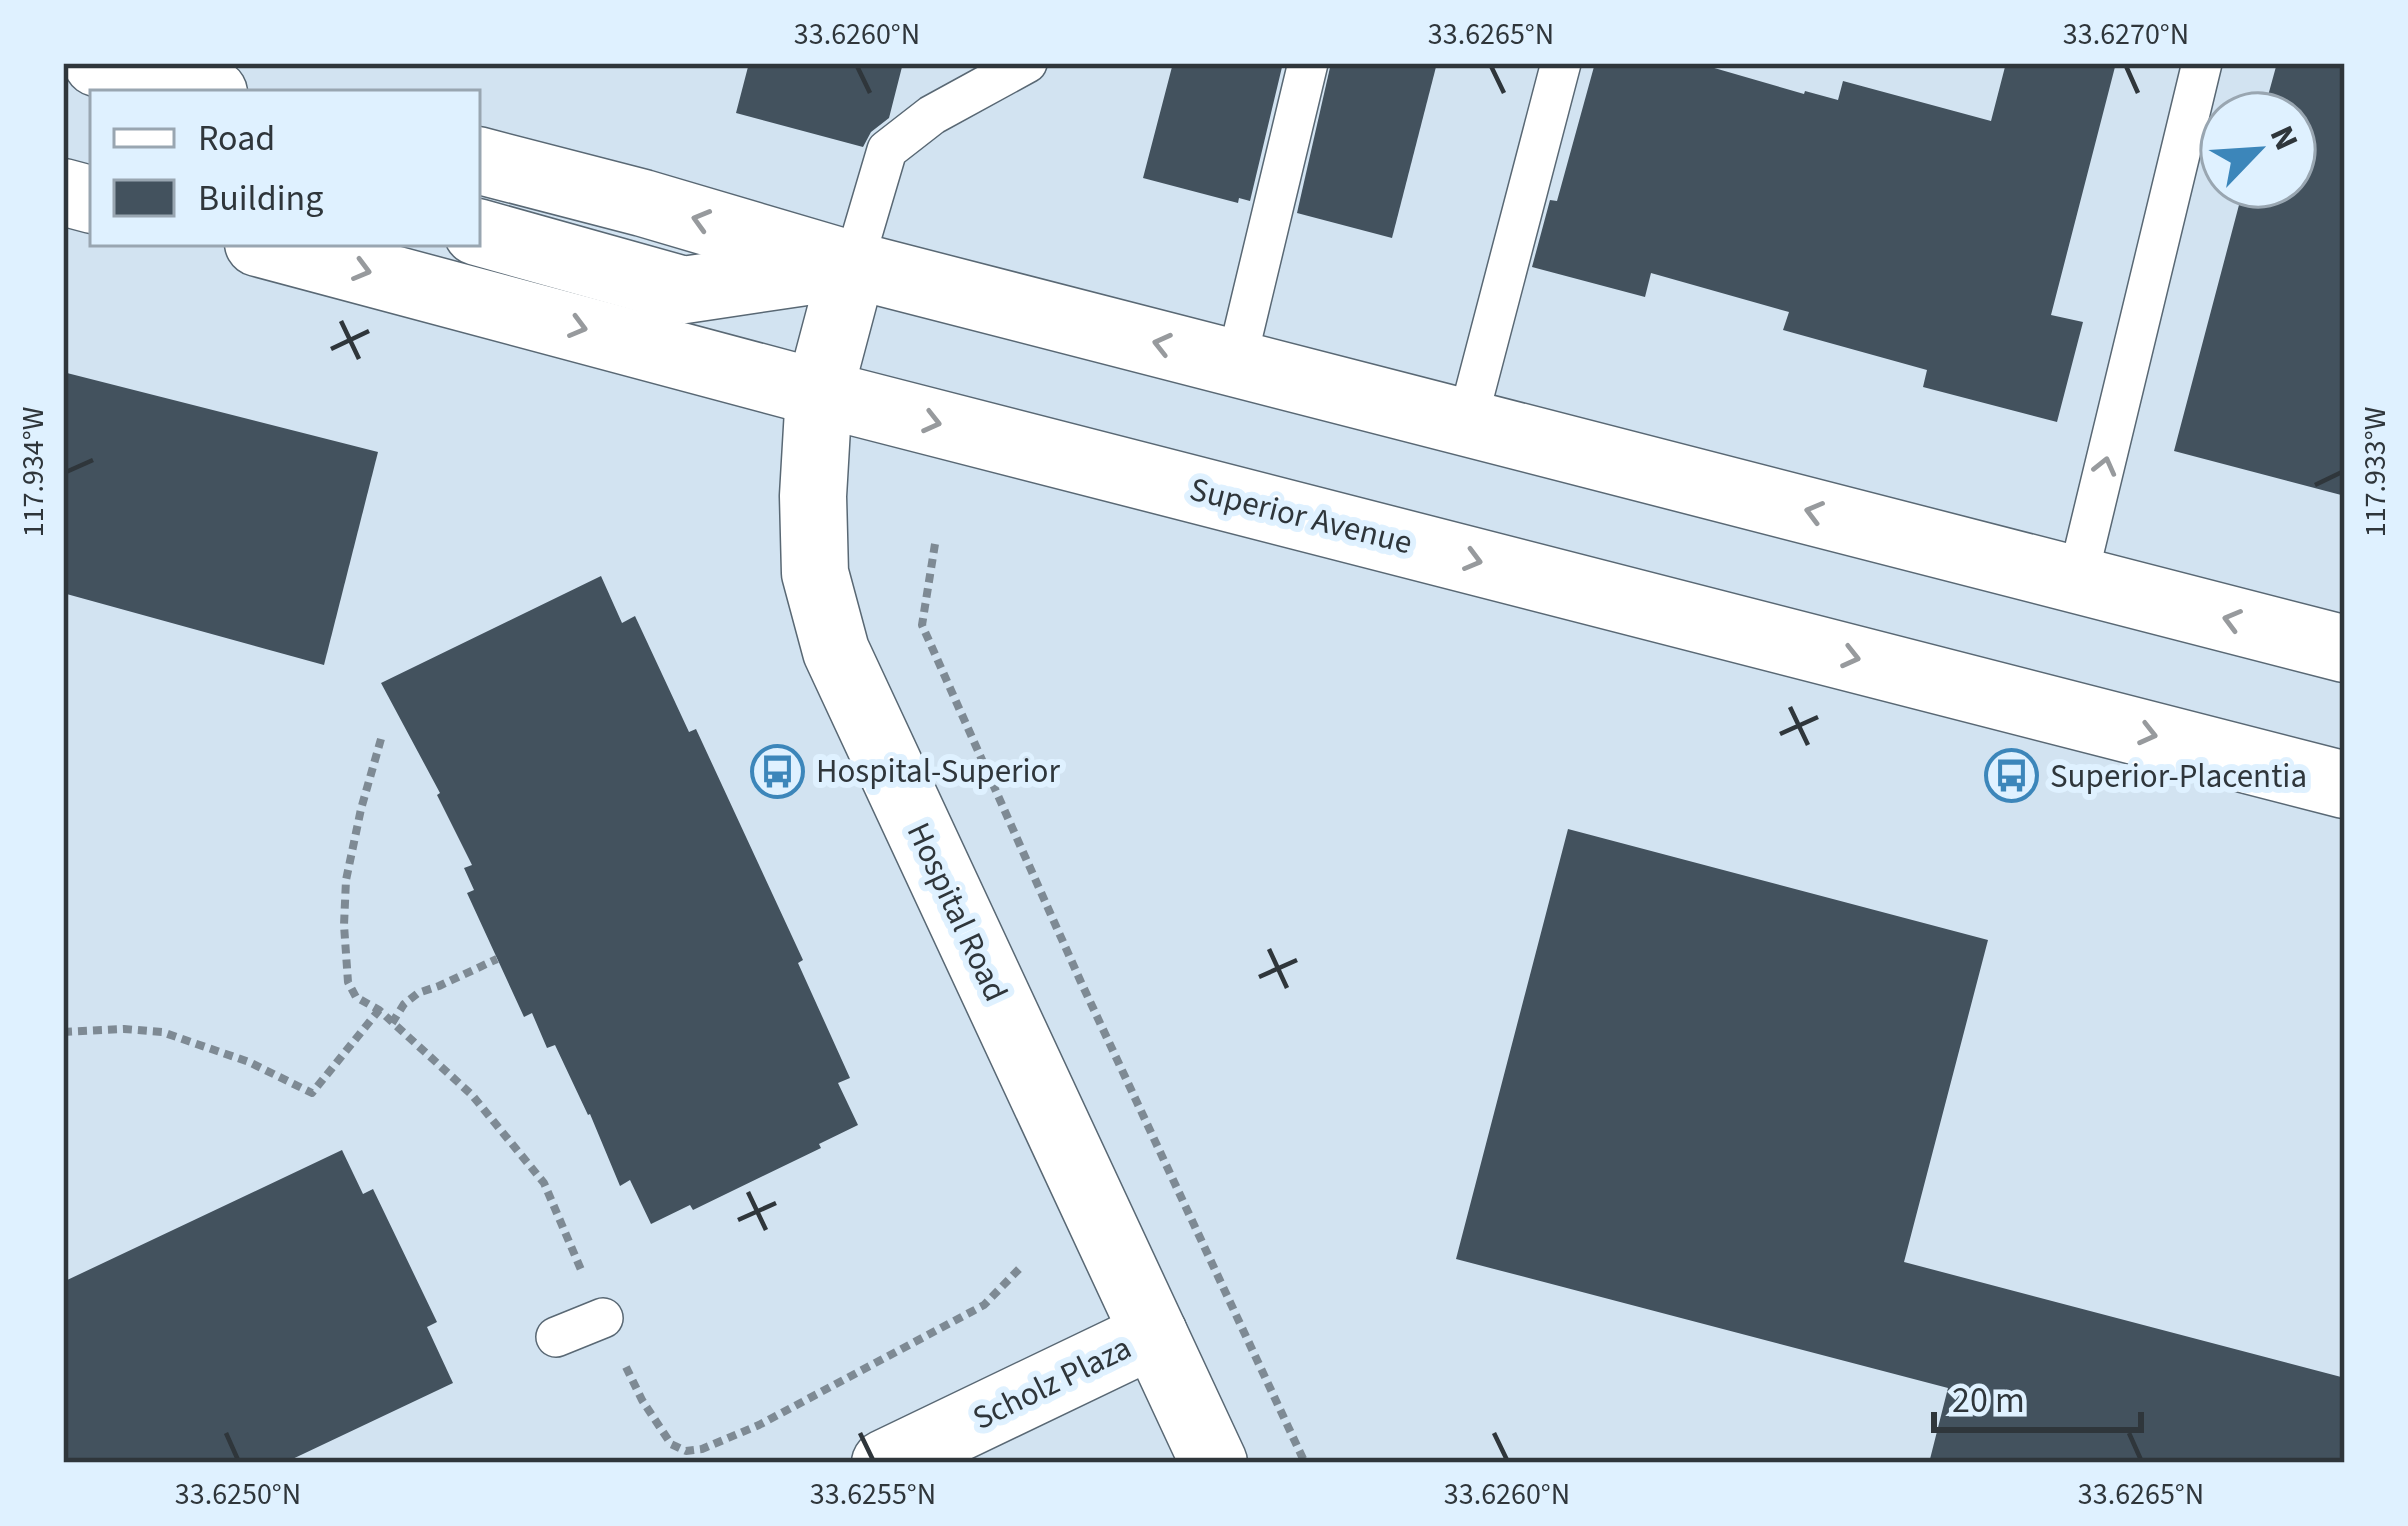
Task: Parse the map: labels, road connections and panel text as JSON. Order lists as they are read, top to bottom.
{
  "streets": {
    "main road": ["Superior Avenue", "Hospital Road", "Scholz Plaza"]
  },
  "crossings": [
    ["Superior Avenue", "Hospital Road"],
    ["Hospital Road", "Scholz Plaza"]
  ],
  "places": {
    "bus stop": ["Hospital-Superior", "Superior-Placentia"]
  },
  "legend": ["Road", "Building"],
  "scale_bar": "20 m",
  "north": "top right",
  "coordinates": [
    "33.6260°N",
    "33.6265°N",
    "33.6270°N",
    "117.934°W",
    "117.933°W",
    "33.6250°N",
    "33.6255°N"
  ]
}
